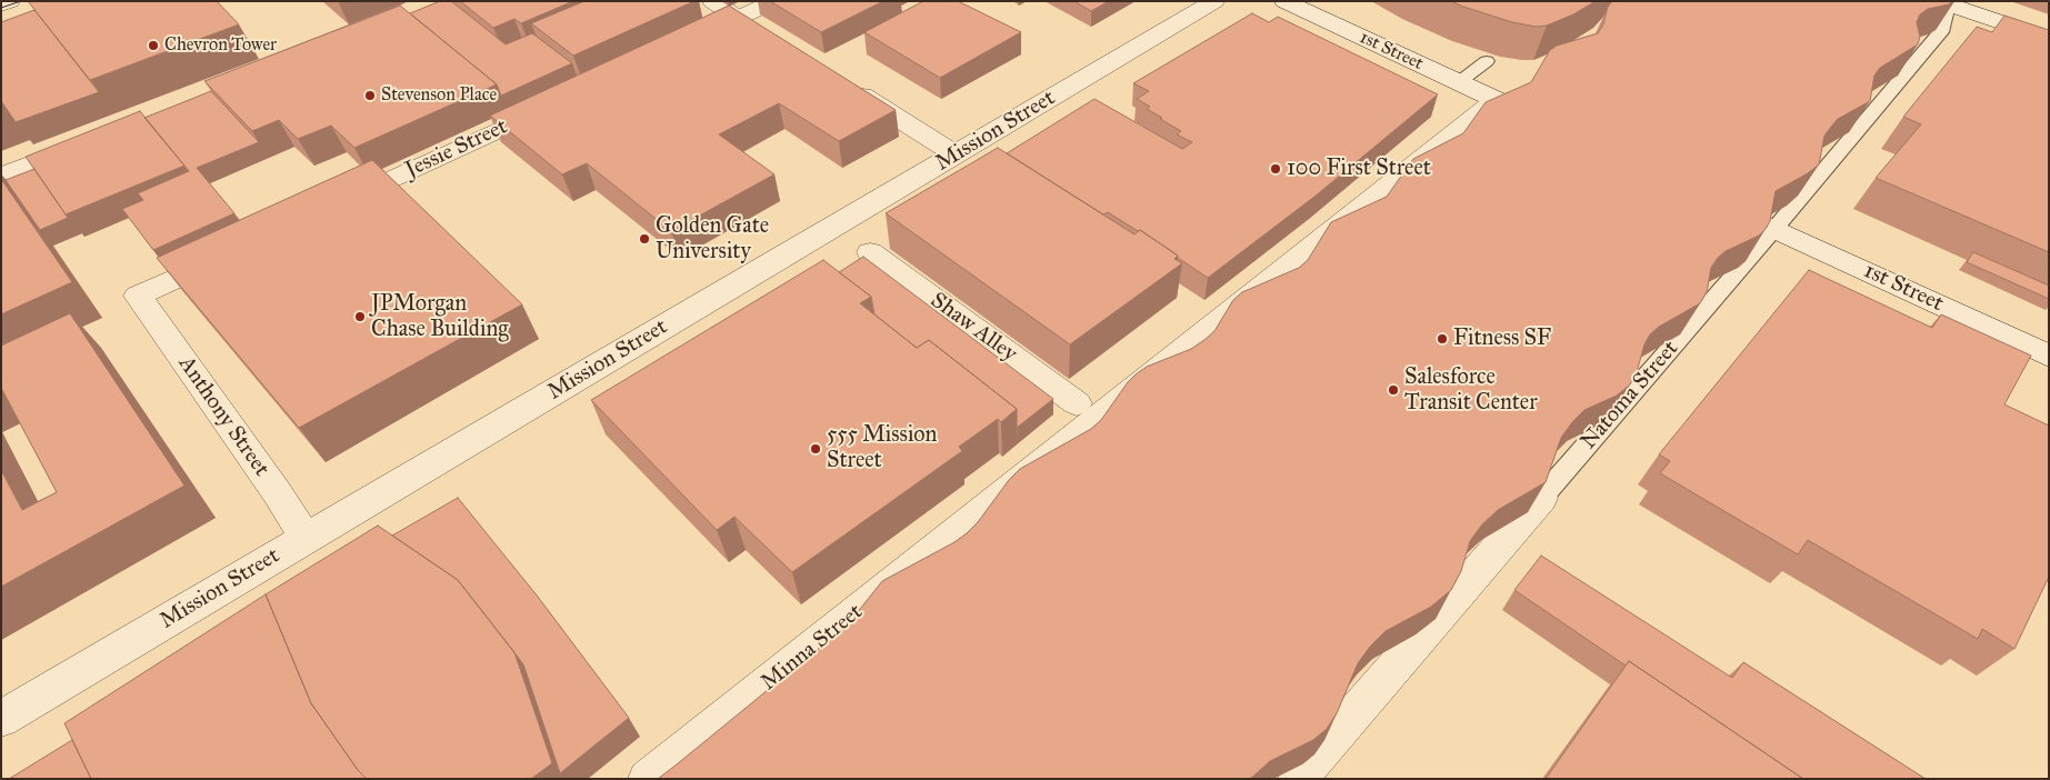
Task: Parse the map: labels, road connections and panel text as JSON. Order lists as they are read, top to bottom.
{
  "streets": {
    "street": [
      "1st Street",
      "Mission Street",
      "Jessie Street",
      "Shaw Alley",
      "Natoma Street",
      "Anthony Street",
      "Minna Street"
    ]
  },
  "crossings": [
    ["1st Street", "Natoma Street"],
    ["1st Street", "Minna Street"],
    ["Mission Street", "Anthony Street"]
  ],
  "places": [
    "Chevron Tower",
    "Stevenson Place",
    "100 First Street",
    "Golden Gate University",
    "JPMorgan Chase Building",
    "Fitness SF",
    "Salesforce Transit Center",
    "555 Mission Street"
  ]
}
